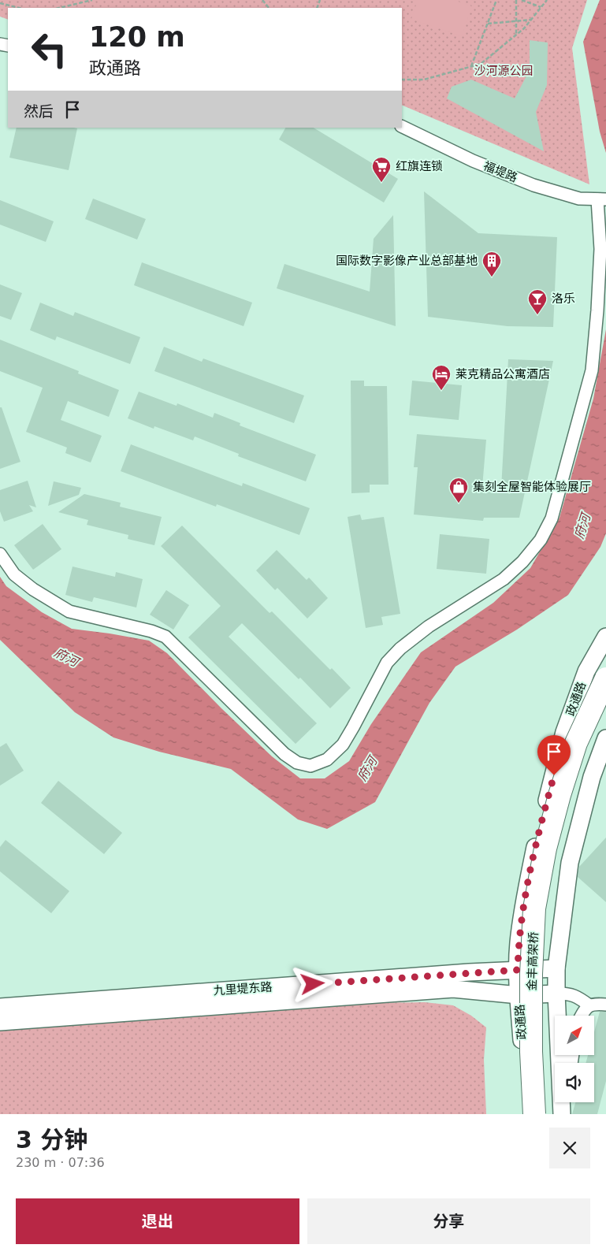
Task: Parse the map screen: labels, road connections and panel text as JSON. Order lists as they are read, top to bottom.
{
  "streets": {
    "highway": ["金丰高架桥"],
    "main road": ["政通路", "九里堤东路"],
    "street": ["福堤路"]
  },
  "crossings": [
    ["政通路", "九里堤东路"]
  ],
  "water": ["府河"],
  "parks": ["沙河源公园"],
  "places": {
    "supermarket": ["红旗连锁"],
    "building": ["国际数字影像产业总部基地"],
    "bar": ["洛乐"],
    "hotel": ["莱克精品公寓酒店"],
    "shop": ["集刻全屋智能体验展厅"]
  },
  "north": "top right",
  "page": {
    "turn": ["120 m", "政通路"],
    "then": "然后",
    "heading": ["3 分钟", "230 m · 07:36"],
    "buttons": ["退出", "分享"]
  }
}
